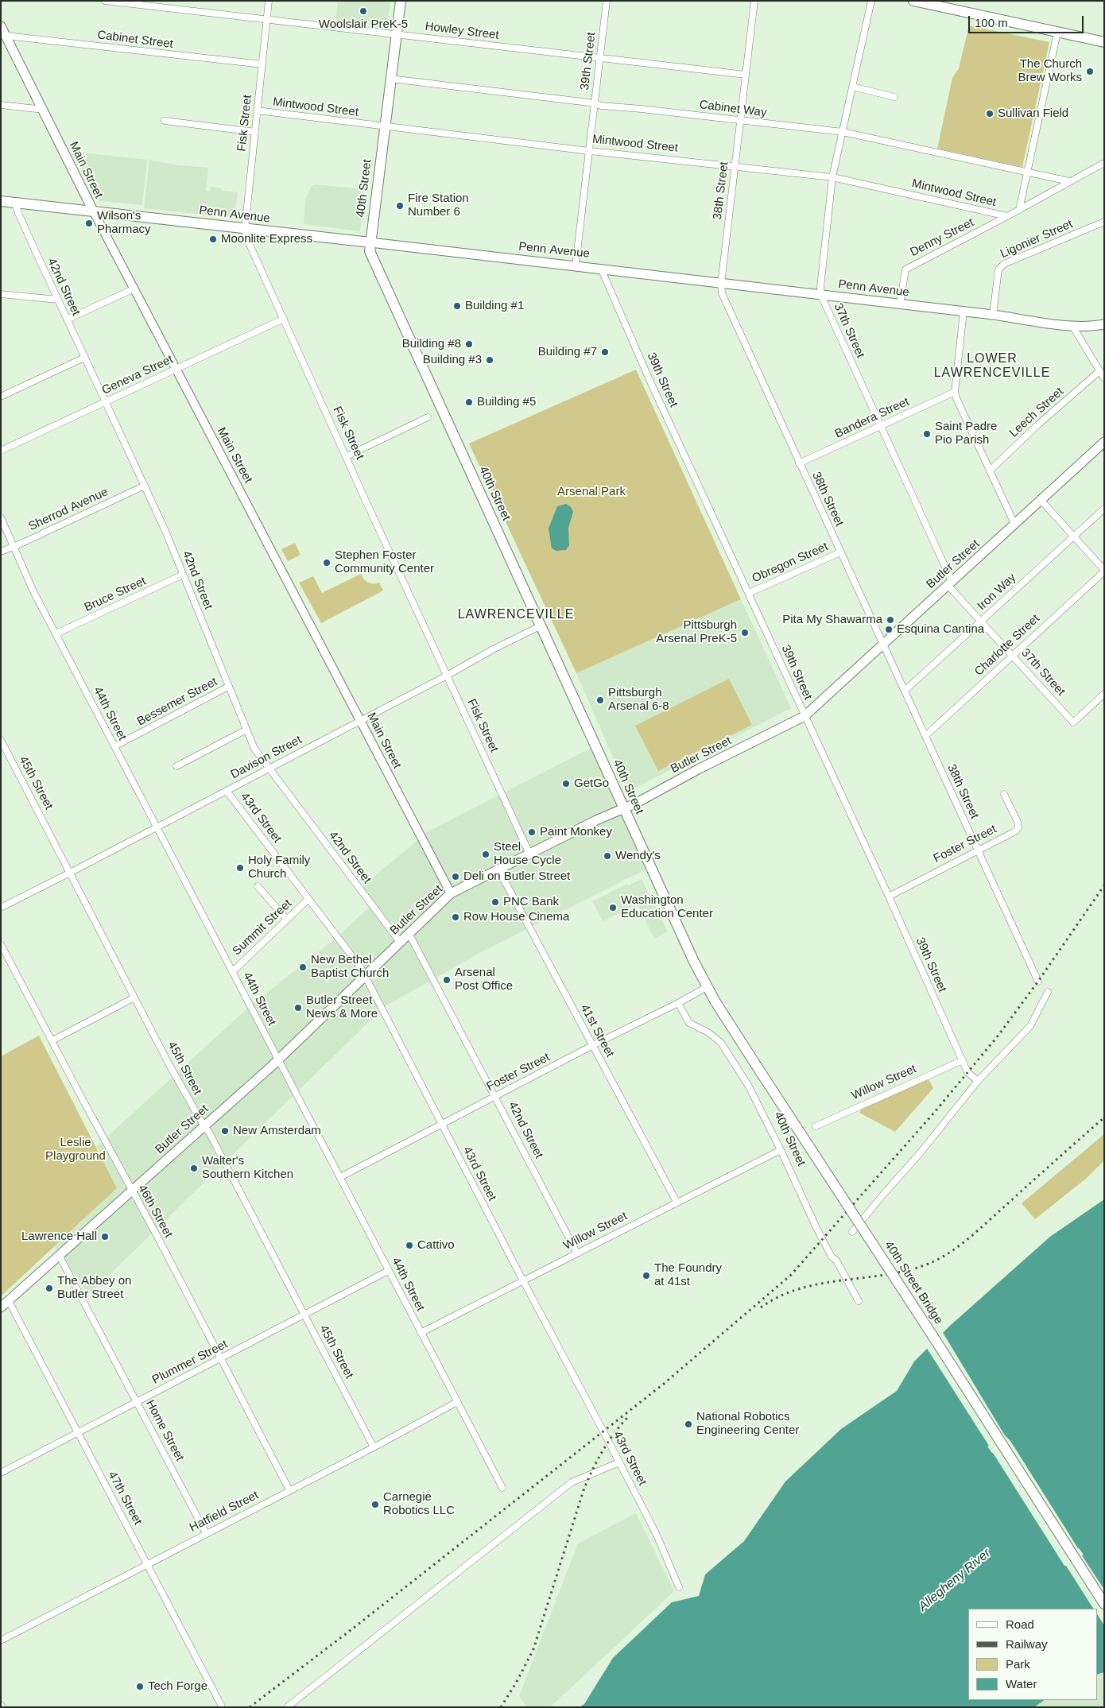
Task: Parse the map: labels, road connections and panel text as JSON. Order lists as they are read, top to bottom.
{
  "streets": {
    "main road": [
      "Main Street",
      "40th Street",
      "Penn Avenue",
      "Butler Street",
      "40th Street Bridge"
    ],
    "street": [
      "Howley Street",
      "Cabinet Street",
      "39th Street",
      "Mintwood Street",
      "Cabinet Way",
      "Fisk Street",
      "38th Street",
      "Denny Street",
      "Ligonier Street",
      "42nd Street",
      "37th Street",
      "Geneva Street",
      "Leech Street",
      "Bandera Street",
      "Sherrod Avenue",
      "Obregon Street",
      "Iron Way",
      "Bruce Street",
      "Charlotte Street",
      "Bessemer Street",
      "44th Street",
      "Davison Street",
      "45th Street",
      "43rd Street",
      "Foster Street",
      "Summit Street",
      "41st Street",
      "Willow Street",
      "46th Street",
      "Plummer Street",
      "Home Street",
      "47th Street",
      "Hatfield Street"
    ]
  },
  "crossings": [
    ["Howley Street", "39th Street"],
    ["Howley Street", "Fisk Street"],
    ["Howley Street", "40th Street"],
    ["Howley Street", "38th Street"],
    ["Cabinet Street", "Fisk Street"],
    ["Cabinet Street", "Main Street"],
    ["39th Street", "Mintwood Street"],
    ["39th Street", "Cabinet Way"],
    ["39th Street", "Penn Avenue"],
    ["39th Street", "Obregon Street"],
    ["39th Street", "Butler Street"],
    ["39th Street", "Foster Street"],
    ["39th Street", "Willow Street"],
    ["Mintwood Street", "Fisk Street"],
    ["Mintwood Street", "40th Street"],
    ["Mintwood Street", "38th Street"],
    ["Mintwood Street", "Denny Street"],
    ["Mintwood Street", "37th Street"],
    ["Cabinet Way", "40th Street"],
    ["Cabinet Way", "38th Street"],
    ["Cabinet Way", "Denny Street"],
    ["Cabinet Way", "37th Street"],
    ["Fisk Street", "Penn Avenue"],
    ["Fisk Street", "Geneva Street"],
    ["Fisk Street", "Butler Street"],
    ["Fisk Street", "Davison Street"],
    ["Main Street", "Penn Avenue"],
    ["Main Street", "Geneva Street"],
    ["Main Street", "Butler Street"],
    ["Main Street", "Davison Street"],
    ["40th Street", "Penn Avenue"],
    ["40th Street", "Butler Street"],
    ["40th Street", "Davison Street"],
    ["40th Street", "Foster Street"],
    ["40th Street", "Willow Street"],
    ["40th Street", "40th Street Bridge"],
    ["38th Street", "Penn Avenue"],
    ["38th Street", "Bandera Street"],
    ["38th Street", "Obregon Street"],
    ["38th Street", "Butler Street"],
    ["38th Street", "Iron Way"],
    ["38th Street", "Charlotte Street"],
    ["38th Street", "Foster Street"],
    ["Penn Avenue", "Denny Street"],
    ["Penn Avenue", "Ligonier Street"],
    ["Penn Avenue", "42nd Street"],
    ["Penn Avenue", "37th Street"],
    ["42nd Street", "Geneva Street"],
    ["42nd Street", "Sherrod Avenue"],
    ["42nd Street", "Butler Street"],
    ["42nd Street", "Bruce Street"],
    ["42nd Street", "Bessemer Street"],
    ["42nd Street", "Davison Street"],
    ["42nd Street", "Foster Street"],
    ["42nd Street", "Willow Street"],
    ["37th Street", "Bandera Street"],
    ["37th Street", "Butler Street"],
    ["37th Street", "Iron Way"],
    ["37th Street", "Charlotte Street"],
    ["Sherrod Avenue", "44th Street"],
    ["Butler Street", "44th Street"],
    ["Butler Street", "45th Street"],
    ["Butler Street", "43rd Street"],
    ["Butler Street", "41st Street"],
    ["Butler Street", "46th Street"],
    ["Butler Street", "Home Street"],
    ["Butler Street", "47th Street"],
    ["Bruce Street", "44th Street"],
    ["Bessemer Street", "44th Street"],
    ["44th Street", "Davison Street"],
    ["44th Street", "Foster Street"],
    ["44th Street", "Summit Street"],
    ["44th Street", "Willow Street"],
    ["44th Street", "Plummer Street"],
    ["44th Street", "Hatfield Street"],
    ["Davison Street", "45th Street"],
    ["Davison Street", "43rd Street"],
    ["45th Street", "Plummer Street"],
    ["45th Street", "Hatfield Street"],
    ["43rd Street", "Foster Street"],
    ["43rd Street", "Summit Street"],
    ["43rd Street", "Willow Street"],
    ["Foster Street", "41st Street"],
    ["Foster Street", "40th Street Bridge"],
    ["41st Street", "Willow Street"],
    ["46th Street", "Plummer Street"],
    ["46th Street", "Hatfield Street"],
    ["Plummer Street", "Home Street"],
    ["Plummer Street", "47th Street"],
    ["Home Street", "Hatfield Street"],
    ["47th Street", "Hatfield Street"]
  ],
  "districts": ["LOWER LAWRENCEVILLE", "LAWRENCEVILLE"],
  "water": ["Allegheny River"],
  "parks": ["Arsenal Park", "Leslie Playground"],
  "places": [
    "Woolslair PreK-5",
    "The Church Brew Works",
    "Sullivan Field",
    "Fire Station Number 6",
    "Wilson's Pharmacy",
    "Moonlite Express",
    "Building #1",
    "Building #8",
    "Building #7",
    "Building #3",
    "Building #5",
    "Saint Padre Pio Parish",
    "Stephen Foster Community Center",
    "Pita My Shawarma",
    "Esquina Cantina",
    "Pittsburgh Arsenal PreK-5",
    "Pittsburgh Arsenal 6-8",
    "GetGo",
    "Paint Monkey",
    "Steel House Cycle",
    "Wendy's",
    "Holy Family Church",
    "Deli on Butler Street",
    "PNC Bank",
    "Washington Education Center",
    "Row House Cinema",
    "New Bethel Baptist Church",
    "Arsenal Post Office",
    "Butler Street News & More",
    "New Amsterdam",
    "Walter's Southern Kitchen",
    "Lawrence Hall",
    "Cattivo",
    "The Foundry at 41st",
    "The Abbey on Butler Street",
    "National Robotics Engineering Center",
    "Carnegie Robotics LLC",
    "Tech Forge"
  ],
  "legend": [
    "Road",
    "Railway",
    "Park",
    "Water"
  ],
  "scale_bar": "100 m"
}
